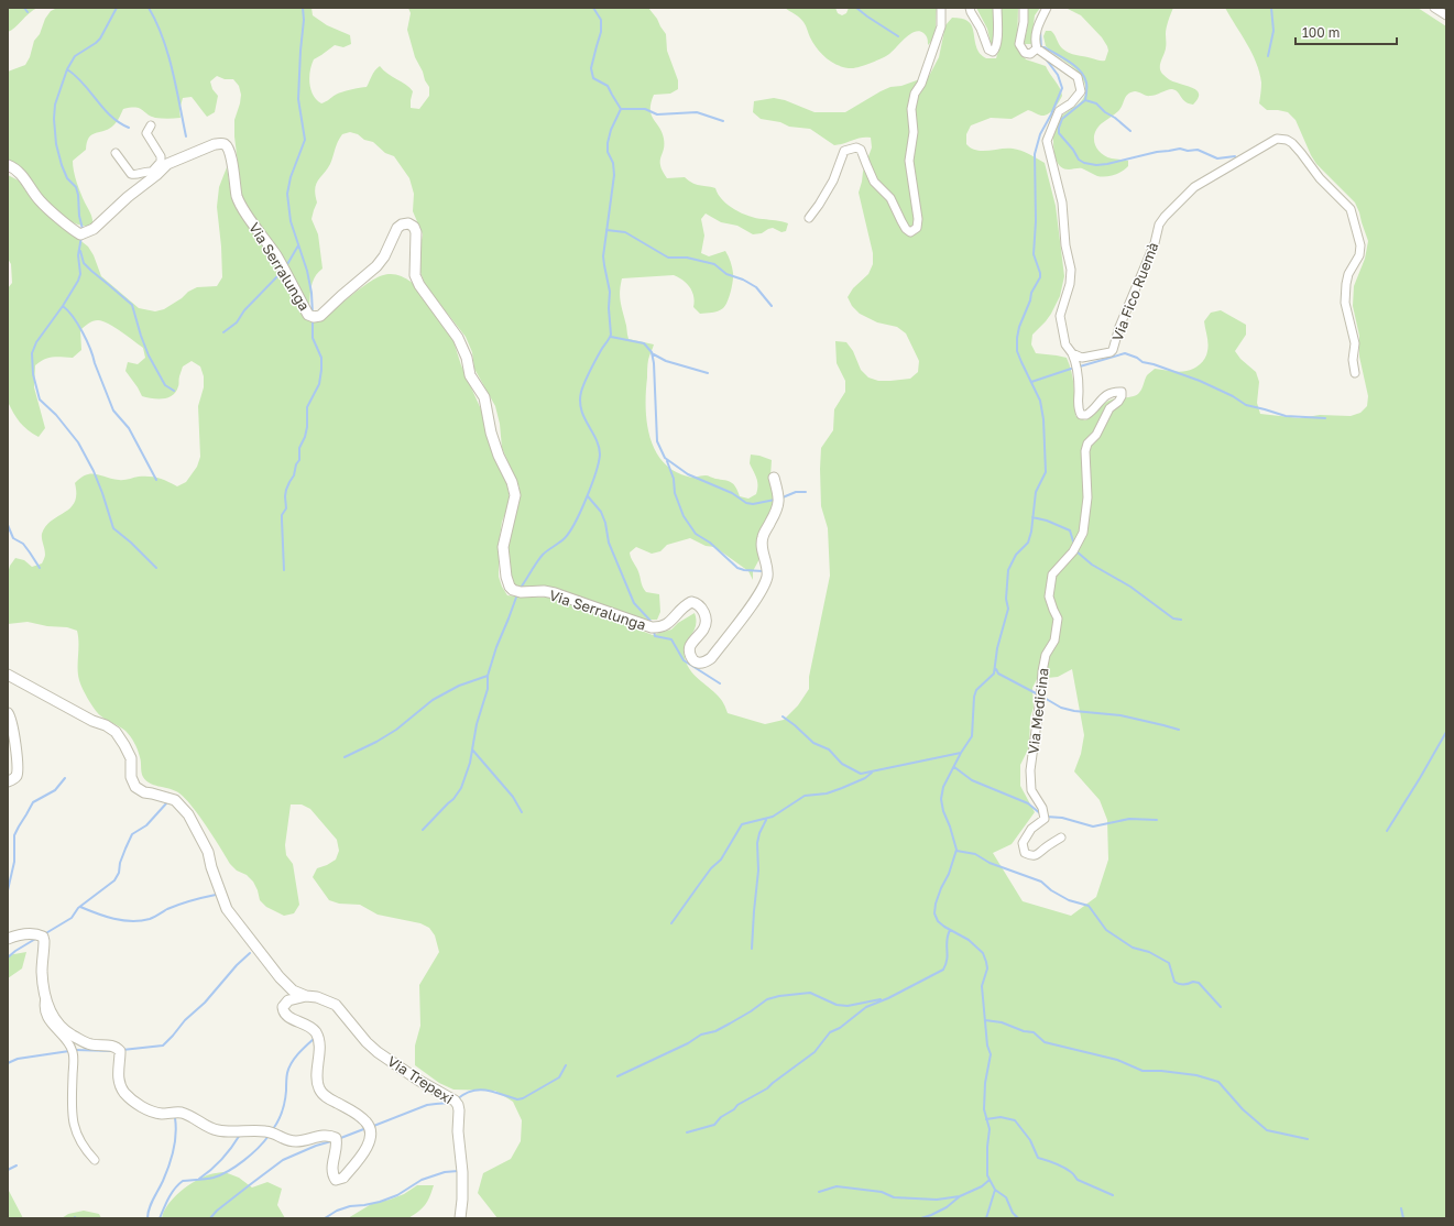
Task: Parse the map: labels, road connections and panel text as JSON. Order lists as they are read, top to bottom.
{
  "streets": {
    "street": [
      "Via Serralunga",
      "Via Fico Ruemà",
      "Via Medicina",
      "Via Trepexi"
    ]
  },
  "crossings": [
    ["Via Fico Ruemà", "Via Medicina"]
  ],
  "scale_bar": "100 m"
}
